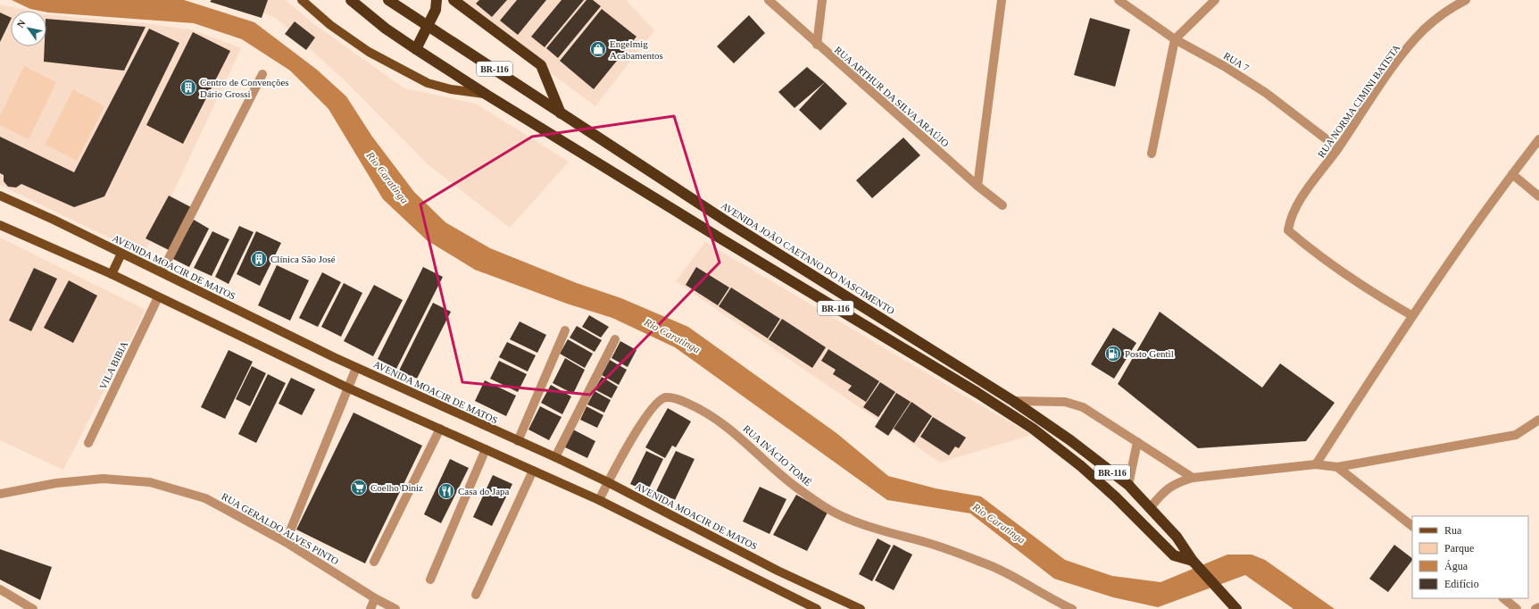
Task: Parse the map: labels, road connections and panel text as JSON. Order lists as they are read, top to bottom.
{
  "streets": {
    "highway": ["BR-116", "AVENIDA JOÃO CAETANO DO NASCIMENTO"],
    "main road": ["AVENIDA MOACIR DE MATOS"],
    "street": [
      "RUA 7",
      "RUA ARTHUR DA SILVA ARAÚJO",
      "RUA NORMA CIMINI BATISTA",
      "VILA BIBIA",
      "RUA INÁCIO TOMÉ",
      "RUA GERALDO ALVES PINTO"
    ]
  },
  "crossings": [
    ["RUA 7", "RUA NORMA CIMINI BATISTA"],
    ["BR-116", "AVENIDA JOÃO CAETANO DO NASCIMENTO"],
    ["AVENIDA MOACIR DE MATOS", "RUA INÁCIO TOMÉ"]
  ],
  "water": ["Rio Caratinga"],
  "places": {
    "shop": ["Engelmig Acabamentos"],
    "building": ["Centro de Convenções Dário Grossi", "Clínica São José"],
    "fuel station": ["Posto Gentil"],
    "supermarket": ["Coelho Diniz"],
    "restaurant": ["Casa do Japa"]
  },
  "legend": [
    "Rua",
    "Parque",
    "Água",
    "Edifício"
  ],
  "north": "top left"
}
